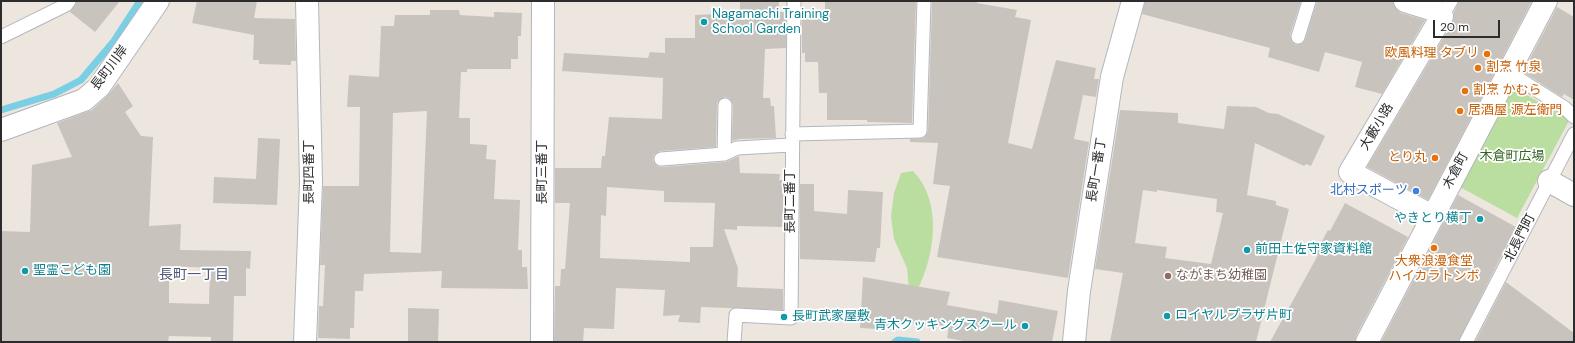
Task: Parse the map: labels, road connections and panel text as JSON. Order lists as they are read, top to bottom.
{
  "streets": {
    "street": [
      "長町川岸",
      "大藪小路",
      "長町一番丁",
      "木倉町",
      "長町四番丁",
      "長町三番丁"
    ],
    "lane": ["長町二番丁", "北長門町"]
  },
  "crossings": [
    ["大藪小路", "木倉町"]
  ],
  "districts": ["長町一丁目"],
  "parks": ["木倉町広場"],
  "places": [
    "Nagamachi Training School Garden",
    "欧風料理 タブリ",
    "割烹 竹泉",
    "割烹 かむら",
    "居酒屋 源左衛門",
    "とり丸",
    "北村スポーツ",
    "やきとり横丁",
    "大衆浪漫食堂 ハイカラトンボ",
    "前田土佐守家資料館",
    "聖霊こども園",
    "ながまち幼稚園",
    "ロイヤルプラザ片町",
    "長町武家屋敷",
    "青木クッキングスクール"
  ],
  "scale_bar": "20 m"
}
